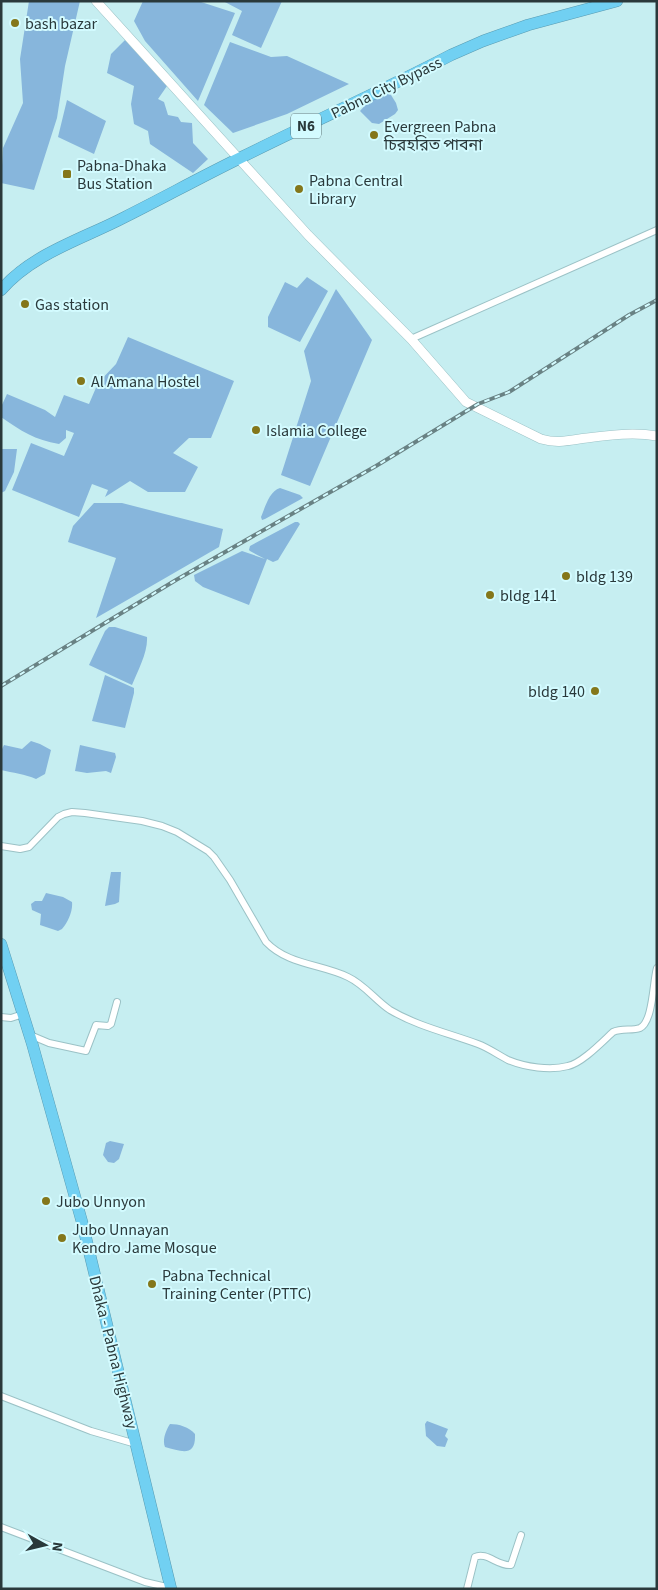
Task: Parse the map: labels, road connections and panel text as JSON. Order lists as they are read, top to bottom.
{
  "streets": {
    "highway": ["Pabna City Bypass", "N6", "Dhaka - Pabna Highway"]
  },
  "places": {
    "other": [
      "bash bazar",
      "Evergreen Pabna চিরহরিত পাবনা",
      "Pabna Central Library",
      "Gas station",
      "Al Amana Hostel",
      "Islamia College",
      "bldg 139",
      "bldg 141",
      "bldg 140",
      "Jubo Unnyon",
      "Jubo Unnayan Kendro Jame Mosque",
      "Pabna Technical Training Center (PTTC)"
    ],
    "transit": ["Pabna-Dhaka Bus Station"]
  },
  "north": "right"
}
